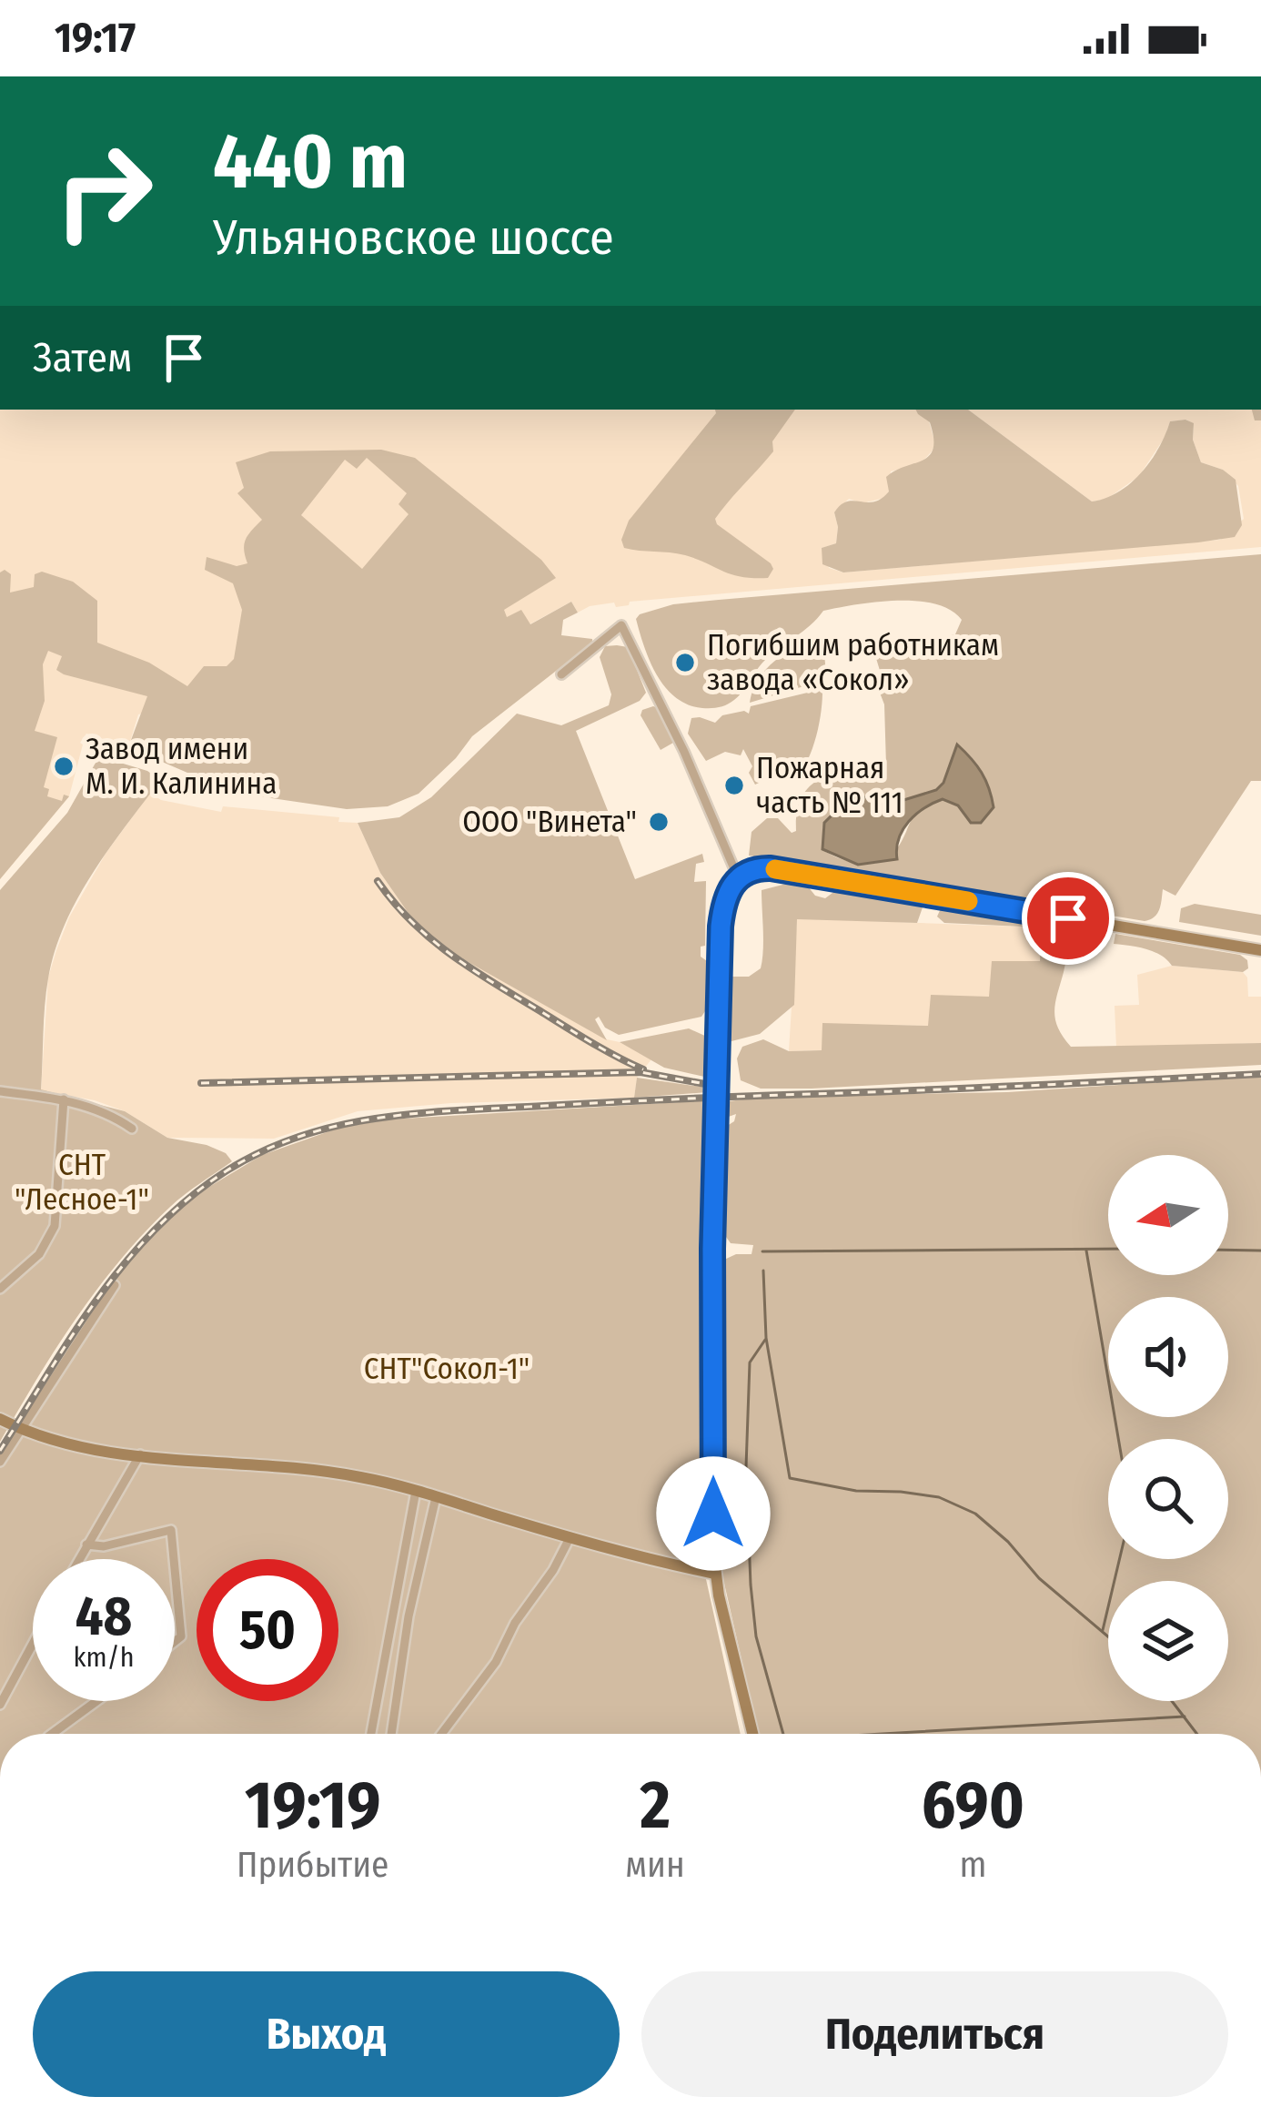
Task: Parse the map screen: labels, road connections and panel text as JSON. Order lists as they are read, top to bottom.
{
  "parks": ["СНТ \"Лесное-1\"", "СНТ\"Сокол-1\""],
  "places": [
    "Погибшим работникам завода «Сокол»",
    "Завод имени М. И. Калинина",
    "Пожарная часть № 111",
    "ООО \"Винета\""
  ],
  "north": "left",
  "page": {
    "status": "19:17",
    "turn": ["440 m", "Ульяновское шоссе"],
    "then": "Затем",
    "speed": "48 km/h",
    "limit": "50",
    "eta": [
      "19:19",
      "Прибытие",
      "2",
      "мин",
      "690",
      "m"
    ],
    "buttons": ["Выход", "Поделиться"]
  }
}
